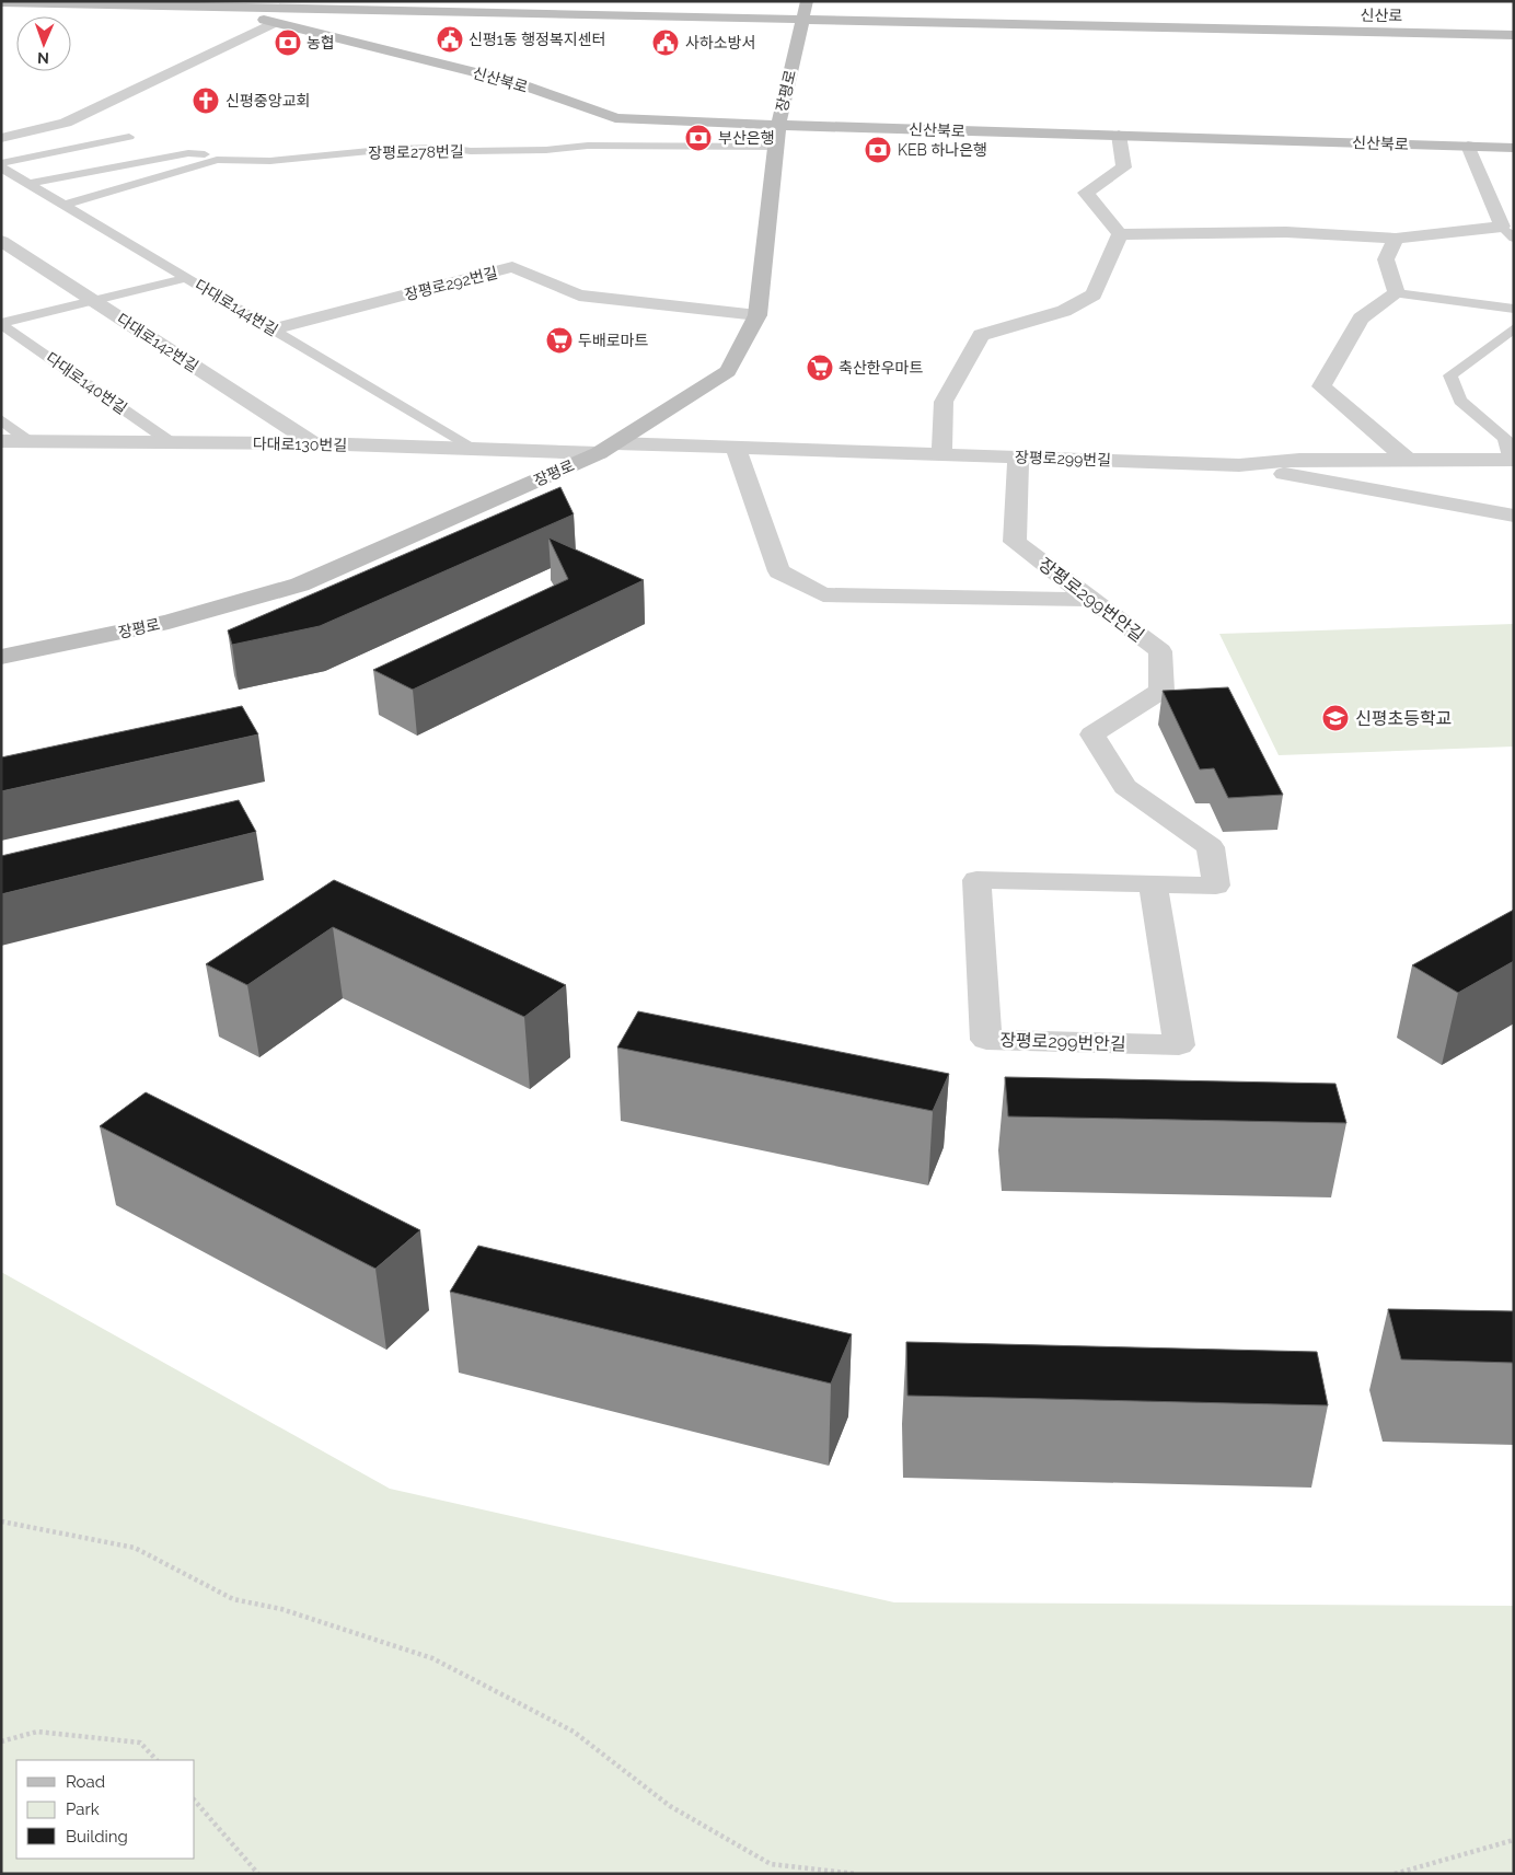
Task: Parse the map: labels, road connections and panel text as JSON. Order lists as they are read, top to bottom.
{
  "streets": {
    "street": [
      "신산로",
      "신산북로",
      "장평로",
      "장평로292번길",
      "다대로142번길",
      "다대로130번길",
      "장평로299번길",
      "장평로299번안길"
    ],
    "lane": ["장평로278번길", "다대로144번길", "다대로140번길"]
  },
  "crossings": [
    ["신산로", "신산북로"],
    ["신산로", "장평로"],
    ["신산북로", "장평로"],
    ["장평로", "장평로278번길"],
    ["장평로", "장평로292번길"],
    ["장평로", "다대로130번길"],
    ["장평로", "장평로299번길"],
    ["장평로278번길", "다대로144번길"],
    ["장평로292번길", "다대로144번길"],
    ["다대로144번길", "다대로130번길"],
    ["다대로142번길", "다대로130번길"],
    ["다대로140번길", "다대로130번길"],
    ["다대로130번길", "장평로299번길"],
    ["장평로299번길", "장평로299번안길"]
  ],
  "places": {
    "public building": ["신평1동 행정복지센터", "사하소방서"],
    "bank": ["농협", "부산은행", "KEB 하나은행"],
    "church": ["신평중앙교회"],
    "supermarket": ["두배로마트", "축산한우마트"],
    "school or university": ["신평초등학교"]
  },
  "legend": ["Road", "Park", "Building"],
  "north": "bottom"
}
